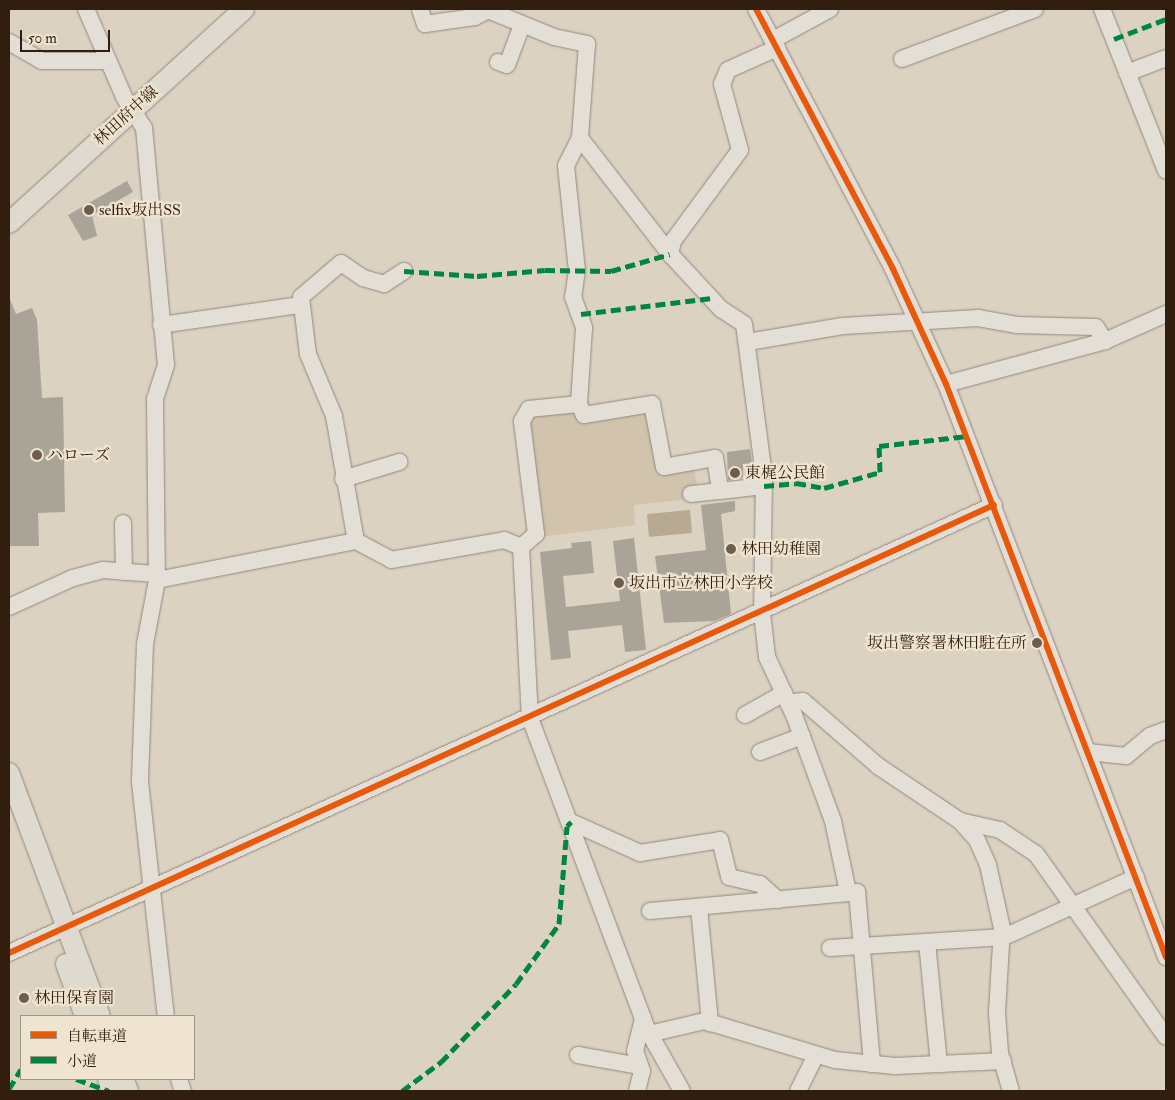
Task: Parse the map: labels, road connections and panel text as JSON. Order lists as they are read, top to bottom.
{
  "streets": {
    "main road": ["林田府中線"]
  },
  "places": [
    "selfix坂出SS",
    "ハローズ",
    "東梶公民館",
    "林田幼稚園",
    "坂出市立林田小学校",
    "坂出警察署林田駐在所",
    "林田保育園"
  ],
  "legend": ["自転車道", "小道"],
  "scale_bar": "50 m"
}
